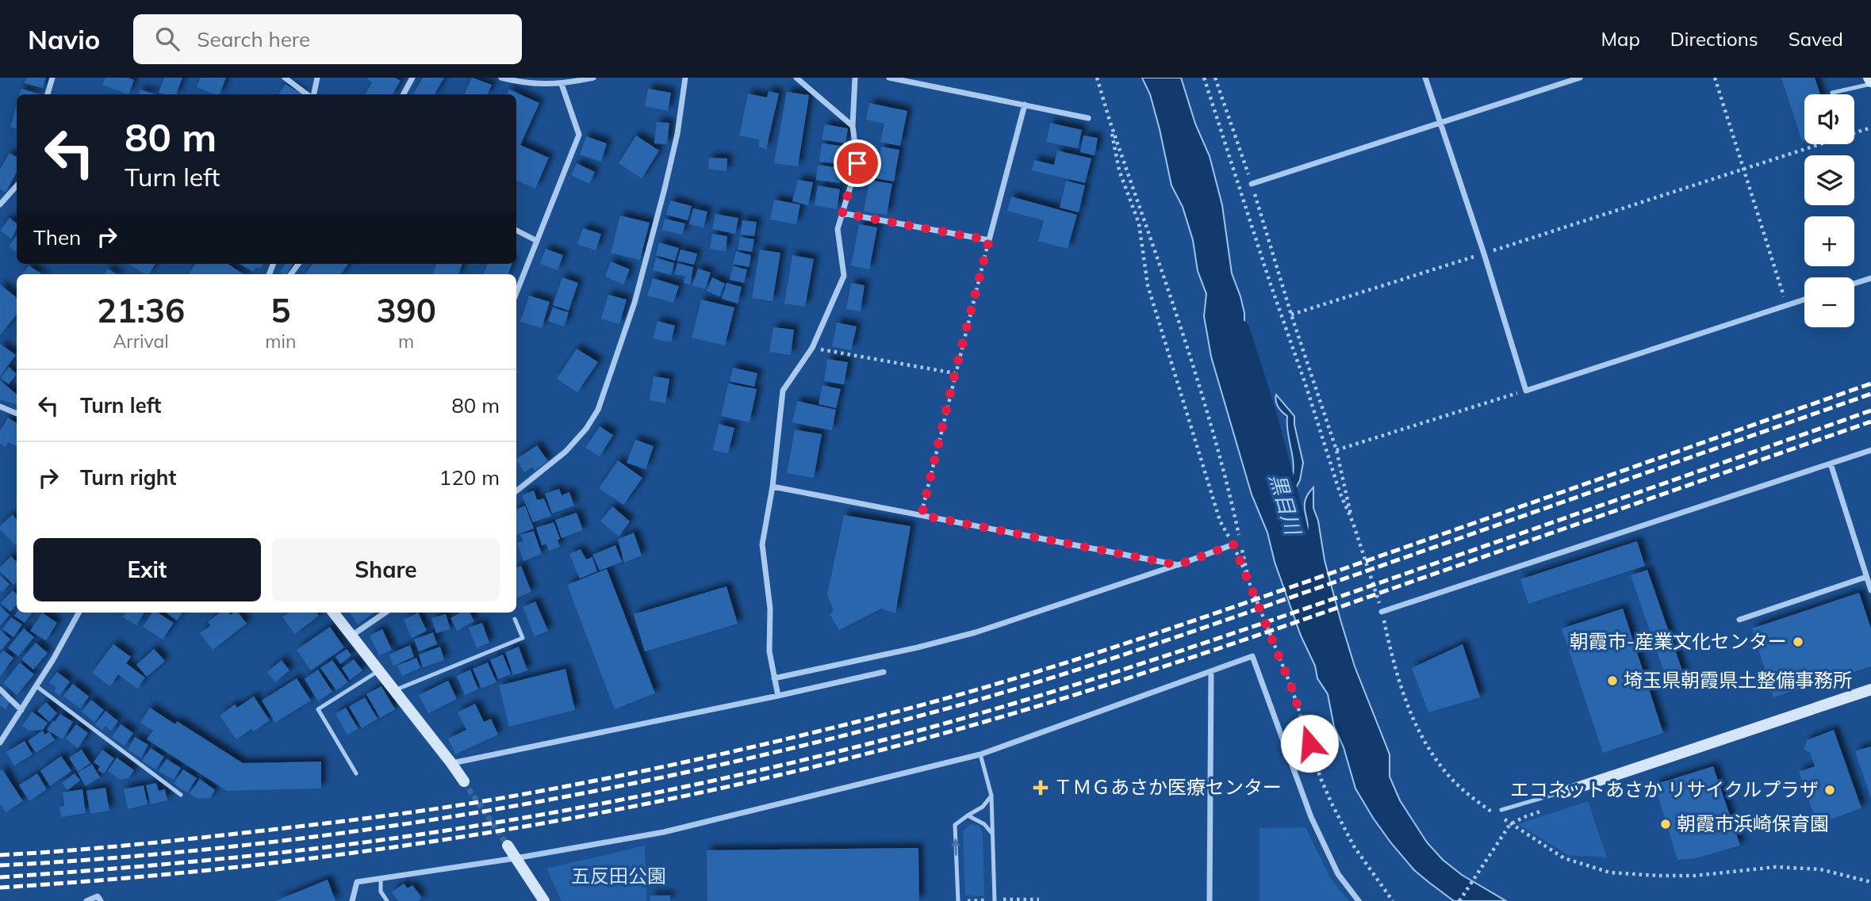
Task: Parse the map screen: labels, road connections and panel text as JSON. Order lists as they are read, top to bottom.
{
  "water": ["黒目川"],
  "parks": ["五反田公園"],
  "places": {
    "other": [
      "朝霞市-産業文化センター",
      "埼玉県朝霞県土整備事務所",
      "エコネットあさか リサイクルプラザ",
      "朝霞市浜崎保育園"
    ],
    "health": ["ＴＭＧあさか医療センター"]
  },
  "page": {
    "header": "Navio",
    "search": "Search here",
    "nav": ["Map", "Directions", "Saved"],
    "map_buttons": ["+", "−"],
    "turn": ["80 m", "Turn left"],
    "then": "Then",
    "eta": [
      "21:36",
      "Arrival",
      "5",
      "min",
      "390",
      "m"
    ],
    "list": [
      {
        "name": "Turn left",
        "value": "80 m"
      },
      {
        "name": "Turn right",
        "value": "120 m"
      }
    ],
    "buttons": ["Exit", "Share"]
  }
}
